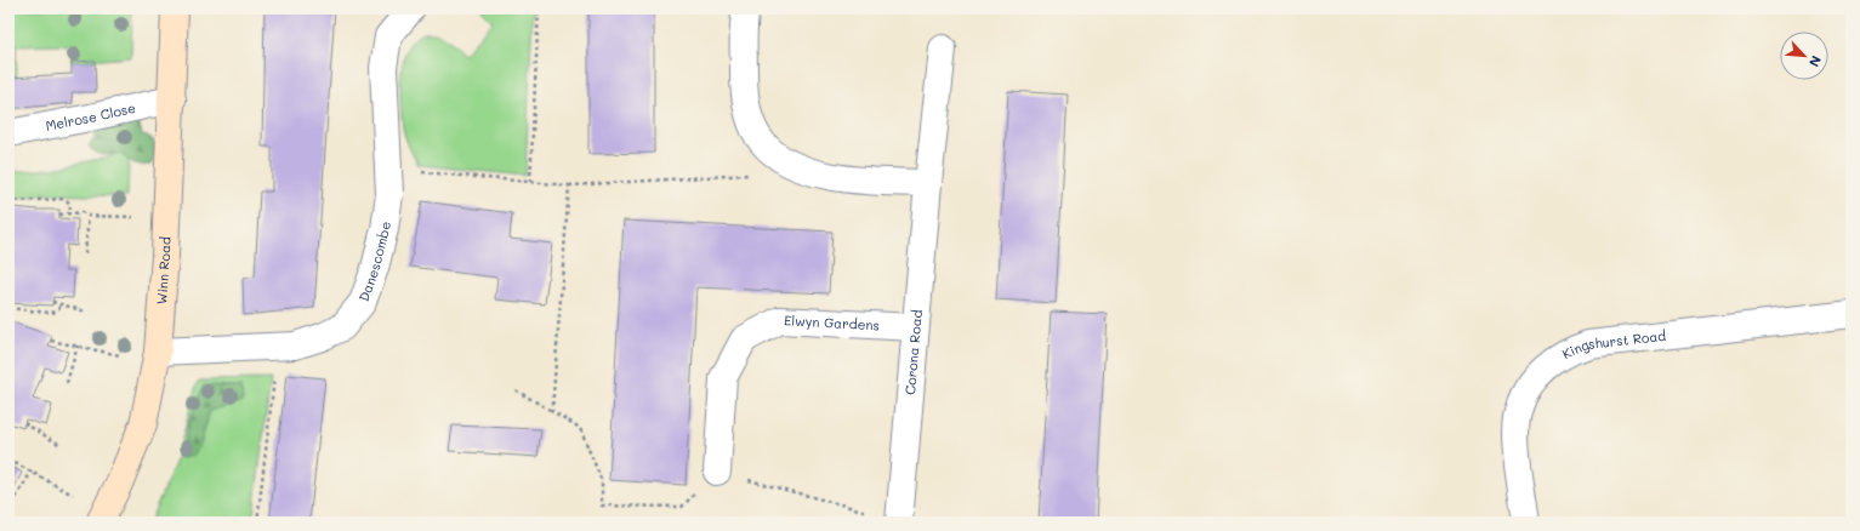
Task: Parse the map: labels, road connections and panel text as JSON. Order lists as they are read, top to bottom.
{
  "streets": {
    "street": [
      "Melrose Close",
      "Danescombe",
      "Winn Road",
      "Elwyn Gardens",
      "Kingshurst Road",
      "Corona Road"
    ]
  },
  "crossings": [
    ["Melrose Close", "Winn Road"],
    ["Danescombe", "Winn Road"],
    ["Elwyn Gardens", "Corona Road"]
  ],
  "north": "bottom right"
}
